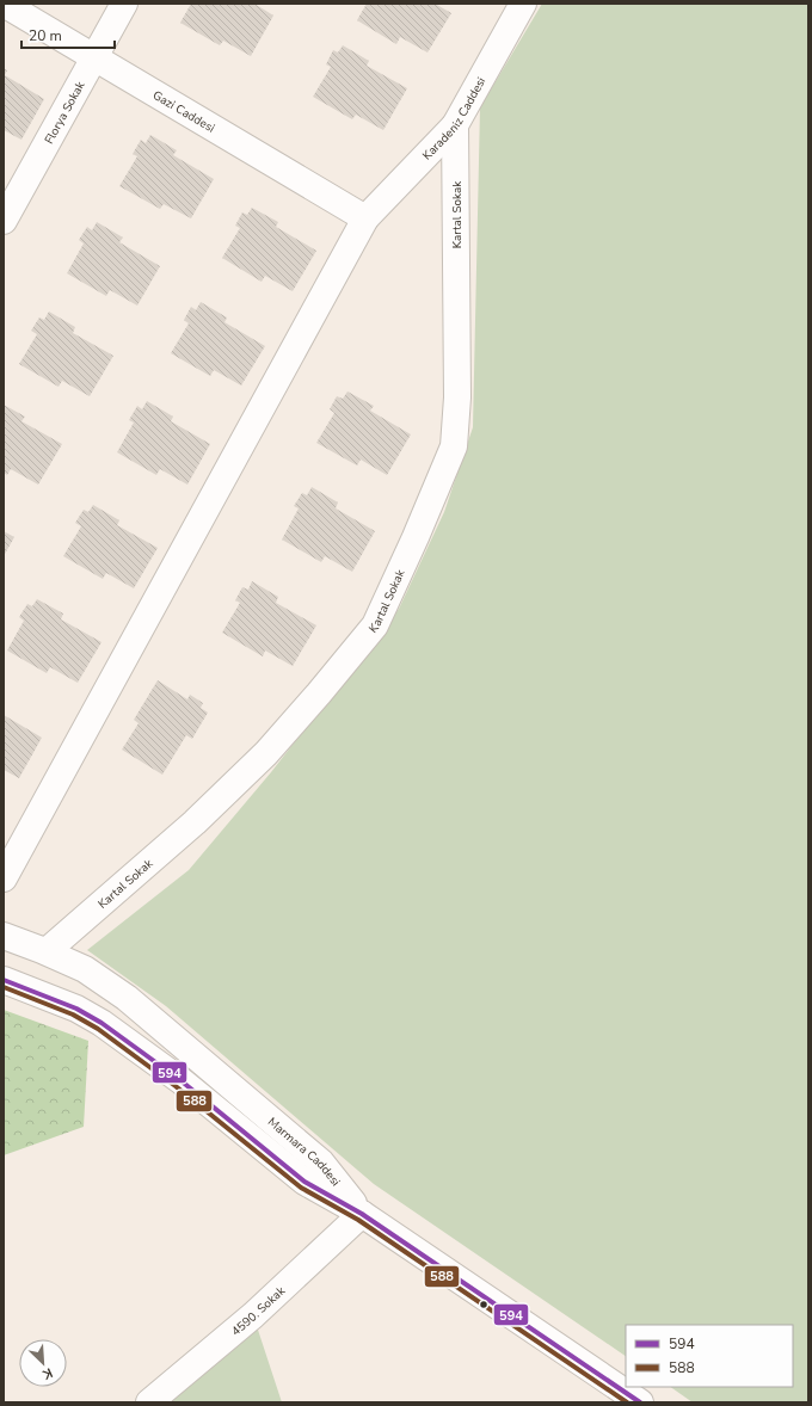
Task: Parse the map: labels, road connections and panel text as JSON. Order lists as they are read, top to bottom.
{
  "streets": {
    "street": [
      "Gazi Caddesi",
      "Florya Sokak",
      "Karadeniz Caddesi",
      "Kartal Sokak",
      "Marmara Caddesi",
      "4590. Sokak"
    ]
  },
  "crossings": [
    ["Gazi Caddesi", "Florya Sokak"],
    ["Gazi Caddesi", "Karadeniz Caddesi"],
    ["Karadeniz Caddesi", "Kartal Sokak"],
    ["Kartal Sokak", "Marmara Caddesi"],
    ["Marmara Caddesi", "4590. Sokak"]
  ],
  "lines": ["transit line 594", "transit line 588"],
  "legend": ["594", "588"],
  "scale_bar": "20 m",
  "north": "bottom right"
}
